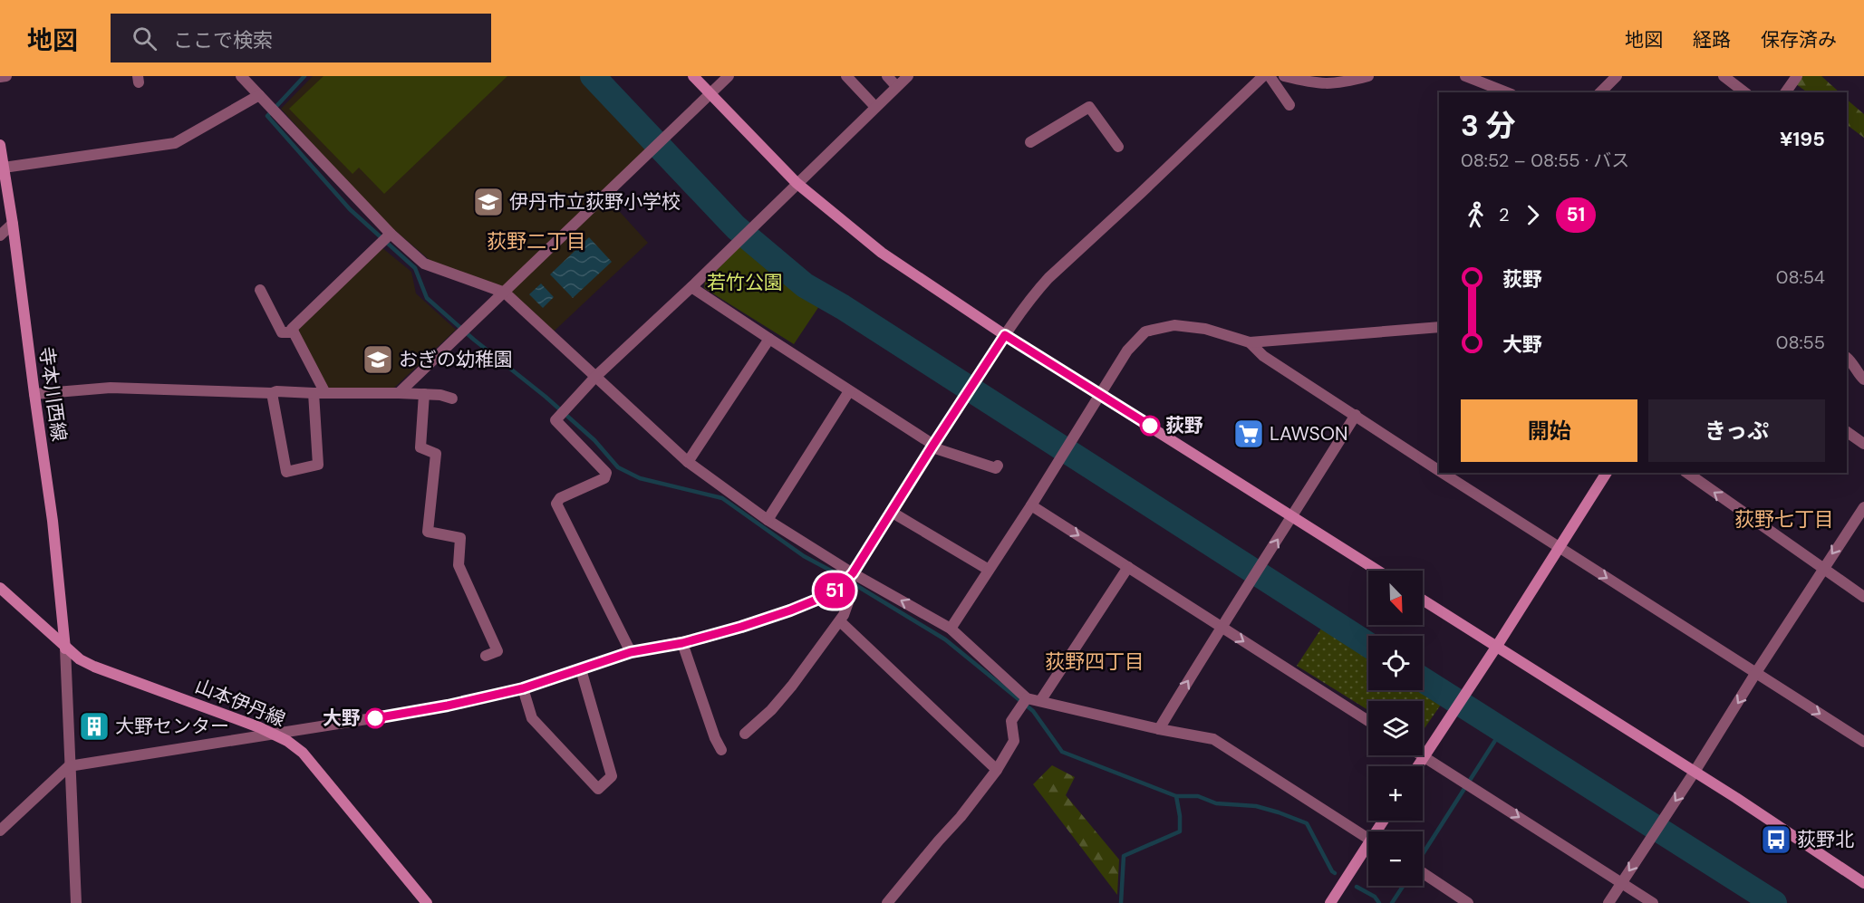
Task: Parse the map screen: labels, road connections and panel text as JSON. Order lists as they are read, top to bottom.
{
  "streets": {
    "street": ["寺本川西線", "山本伊丹線"]
  },
  "crossings": [
    ["寺本川西線", "山本伊丹線"]
  ],
  "districts": ["荻野二丁目", "荻野七丁目", "荻野四丁目"],
  "parks": ["若竹公園"],
  "places": {
    "school or university": ["伊丹市立荻野小学校", "おぎの幼稚園"],
    "other": ["荻野", "大野"],
    "supermarket": ["LAWSON"],
    "building": ["大野センター"],
    "bus stop": ["荻野北"]
  },
  "lines": ["bus line 51"],
  "north": "bottom right",
  "page": {
    "header": "地図",
    "search": "ここで検索",
    "nav": ["地図", "経路", "保存済み"],
    "on_map": "51",
    "heading": ["3 分", "08:52 – 08:55 · バス", "¥195"],
    "legs": ["2", "51"],
    "list": [
      {
        "name": "荻野",
        "value": "08:54"
      },
      {
        "name": "大野",
        "value": "08:55"
      }
    ],
    "buttons": ["開始", "きっぷ"],
    "map_buttons": ["+", "−"]
  }
}
